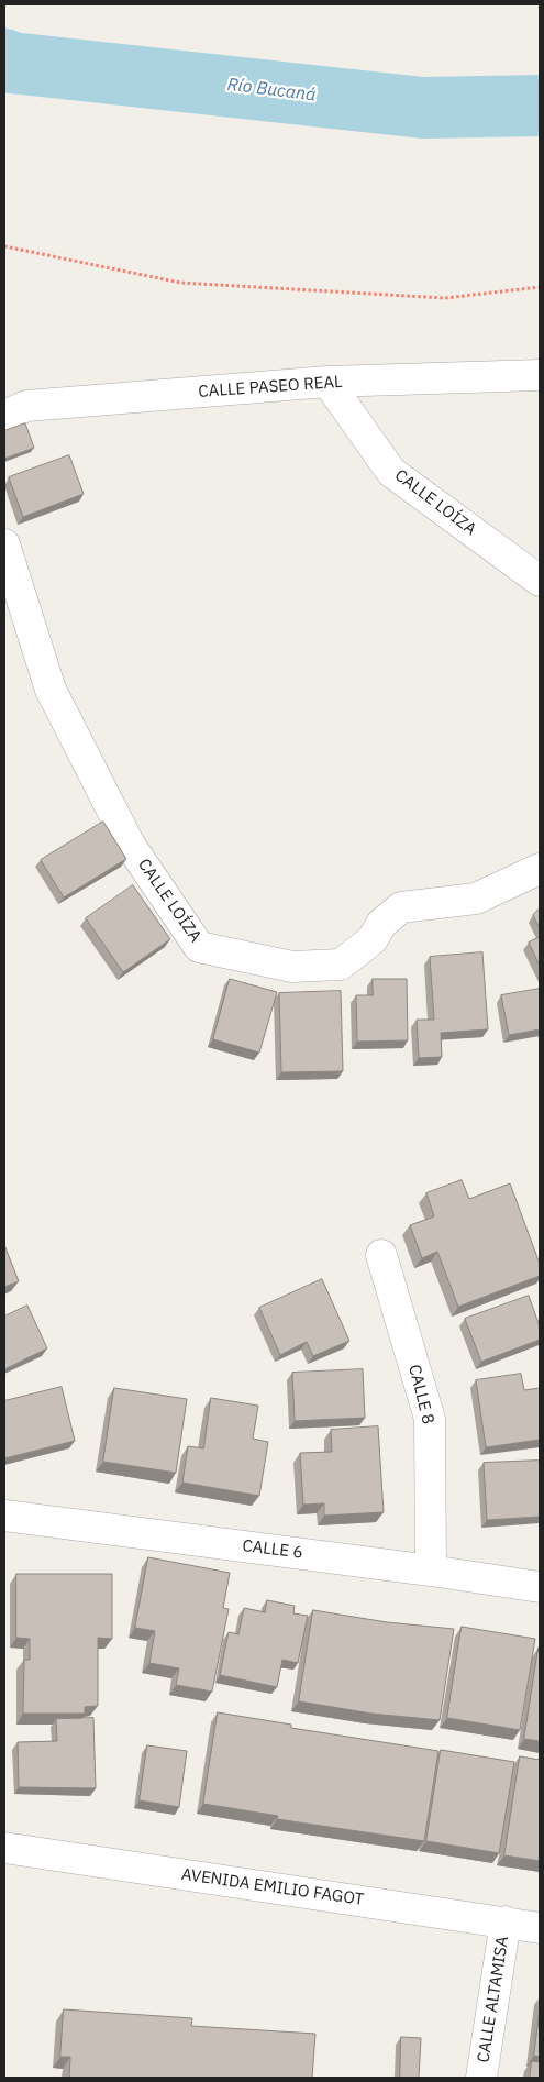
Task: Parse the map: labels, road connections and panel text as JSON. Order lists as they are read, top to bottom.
{
  "streets": {
    "street": [
      "CALLE PASEO REAL",
      "CALLE LOÍZA",
      "CALLE 8",
      "CALLE 6",
      "AVENIDA EMILIO FAGOT",
      "CALLE ALTAMISA"
    ]
  },
  "crossings": [
    ["CALLE PASEO REAL", "CALLE LOÍZA"],
    ["CALLE 8", "CALLE 6"],
    ["AVENIDA EMILIO FAGOT", "CALLE ALTAMISA"]
  ],
  "water": ["Río Bucaná"]
}
